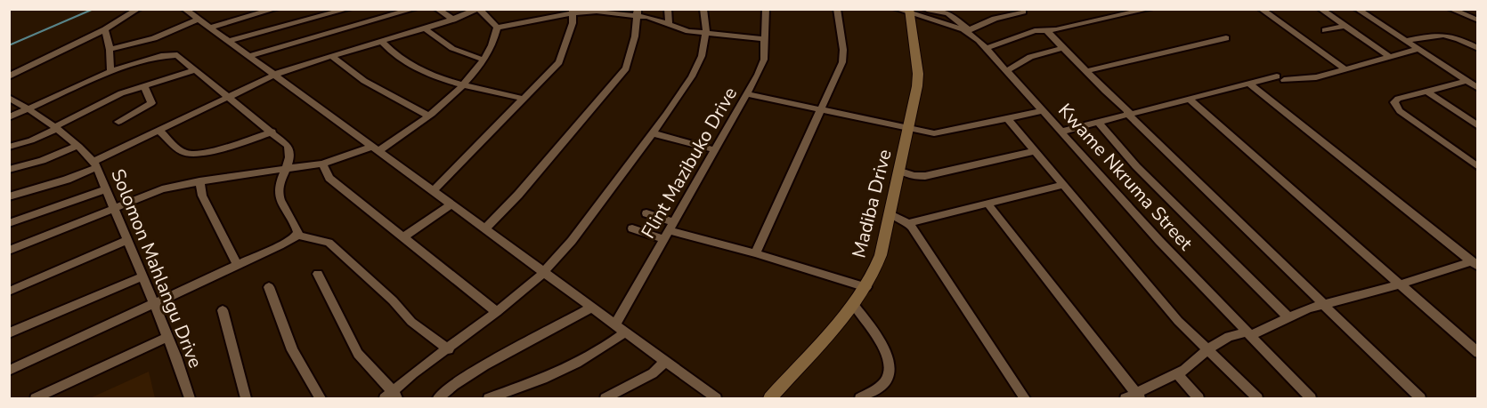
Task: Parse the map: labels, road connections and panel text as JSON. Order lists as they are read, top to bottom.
{
  "streets": {
    "street": [
      "Flint Mazibuko Drive",
      "Kwame Nkruma Street",
      "Madiba Drive",
      "Solomon Mahlangu Drive"
    ]
  },
  "crossings": [
    ["Kwame Nkruma Street", "Madiba Drive"]
  ]
}
